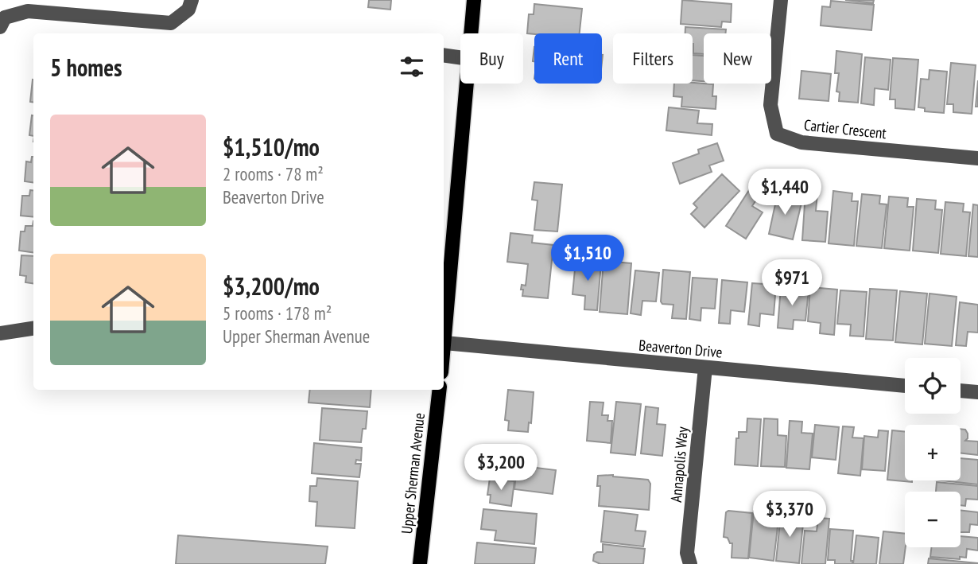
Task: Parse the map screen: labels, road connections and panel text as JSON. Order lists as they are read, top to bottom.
{
  "streets": {
    "main road": ["Upper Sherman Avenue"],
    "street": ["Cartier Crescent", "Beaverton Drive", "Annapolis Way"]
  },
  "crossings": [
    ["Beaverton Drive", "Annapolis Way"]
  ],
  "page": {
    "chip": [
      "Buy",
      "Rent",
      "Filters",
      "New"
    ],
    "heading": "5 homes",
    "list": [
      {
        "name": "$1,510/mo",
        "note": "2 rooms · 78 m² · Beaverton Drive"
      },
      {
        "name": "$3,200/mo",
        "note": "5 rooms · 178 m² · Upper Sherman Avenue"
      }
    ],
    "price": [
      "$1,440",
      "$1,510",
      "$971",
      "$3,200",
      "$3,370"
    ],
    "map_buttons": ["+", "−"]
  }
}
